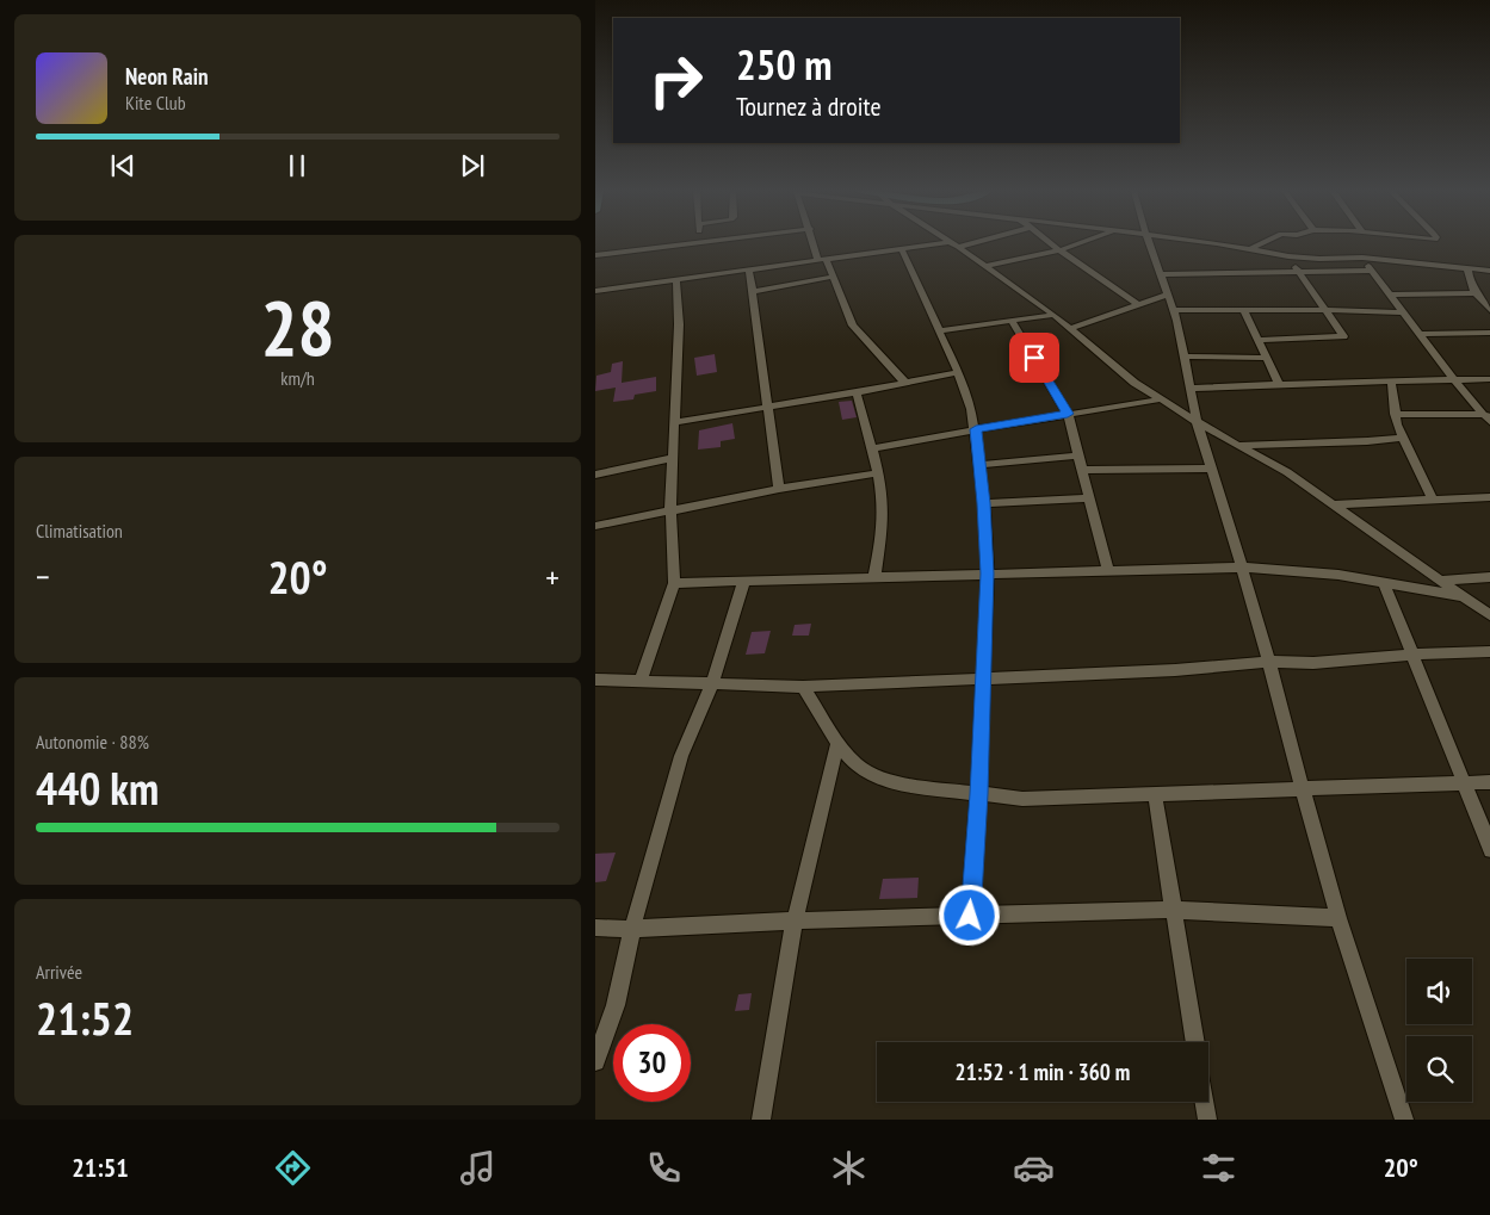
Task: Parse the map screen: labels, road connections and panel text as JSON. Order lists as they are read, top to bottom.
{
  "page": {
    "turn": ["250 m", "Tournez à droite"],
    "song": ["Neon Rain", "Kite Club"],
    "tile": [
      ["28", "km/h"],
      "Climatisation",
      ["Autonomie · 88%", "440 km"],
      ["Arrivée", "21:52"]
    ],
    "heat": ["−", "20°", "+"],
    "limit": "30",
    "trip": "21:52 · 1 min · 360 m",
    "tabs": ["21:51", "20°"]
  }
}
